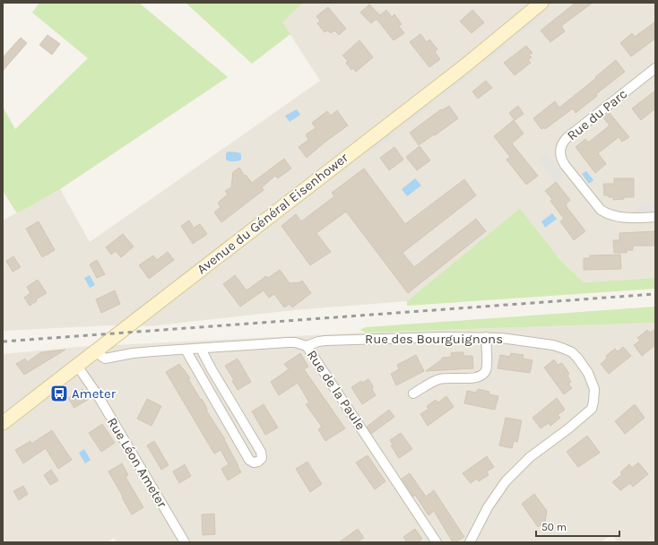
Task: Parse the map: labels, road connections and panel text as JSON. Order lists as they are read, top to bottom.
{
  "streets": {
    "main road": ["Avenue du Général Eisenhower"],
    "street": [
      "Rue du Parc",
      "Rue des Bourguignons",
      "Rue de la Paule",
      "Rue Léon Ameter"
    ]
  },
  "crossings": [
    ["Avenue du Général Eisenhower", "Rue de la Paule"],
    ["Avenue du Général Eisenhower", "Rue Léon Ameter"],
    ["Rue des Bourguignons", "Rue de la Paule"]
  ],
  "places": {
    "bus stop": ["Ameter"]
  },
  "scale_bar": "50 m"
}
